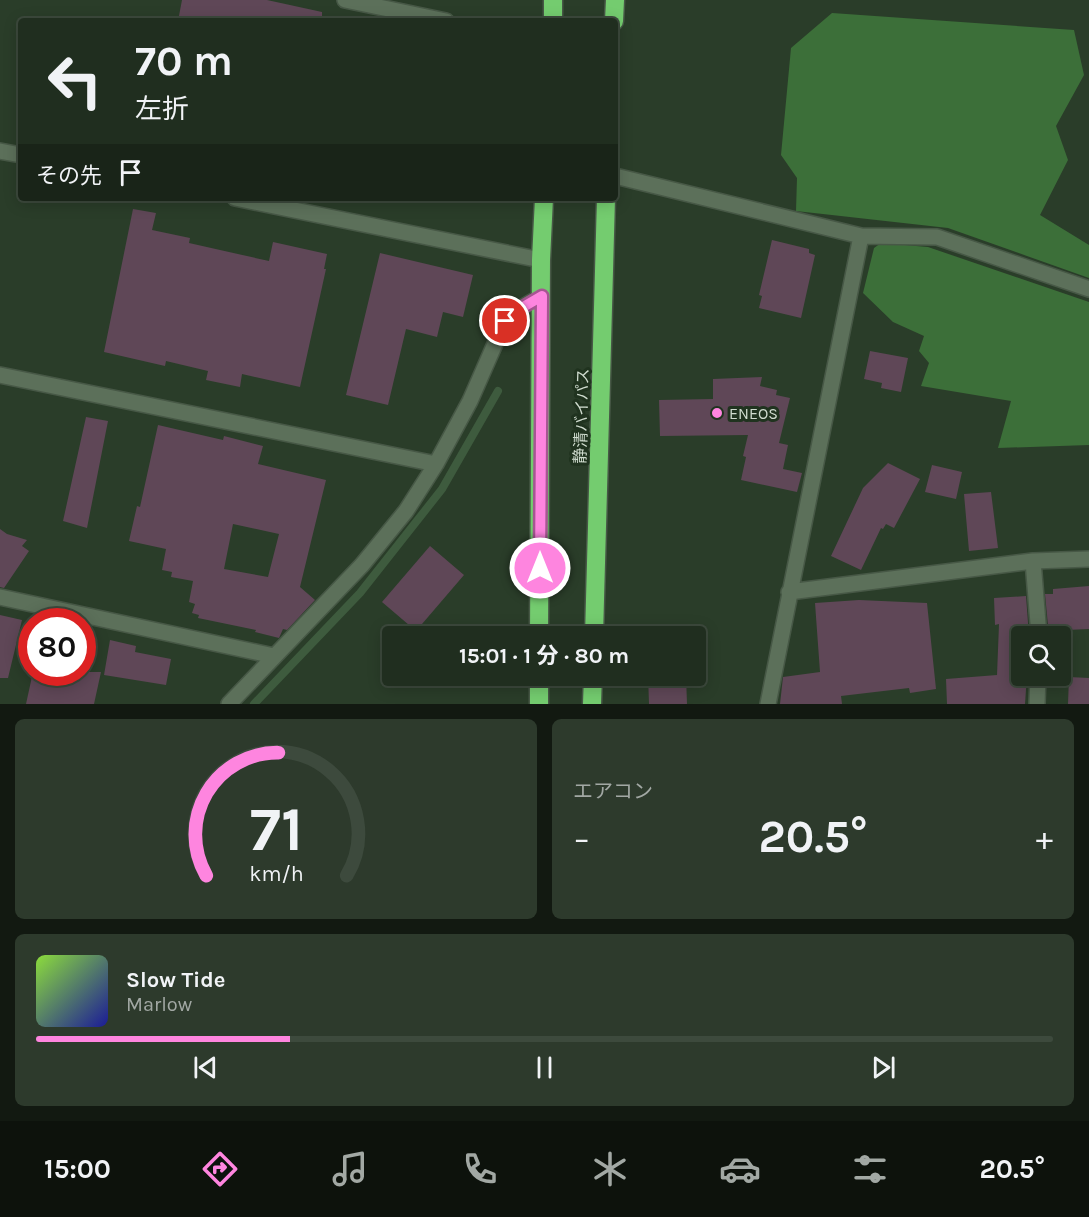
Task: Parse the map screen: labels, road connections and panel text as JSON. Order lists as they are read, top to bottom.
{
  "streets": {
    "highway": ["静清バイパス"]
  },
  "places": ["ENEOS"],
  "page": {
    "turn": ["70 m", "左折"],
    "then": "その先",
    "limit": "80",
    "trip": "15:01 · 1 分 · 80 m",
    "tile": "エアコン",
    "heat": ["−", "20.5°", "+"],
    "song": ["Slow Tide", "Marlow"],
    "tabs": ["15:00", "20.5°"],
    "gauge": ["71", "km/h"]
  }
}
